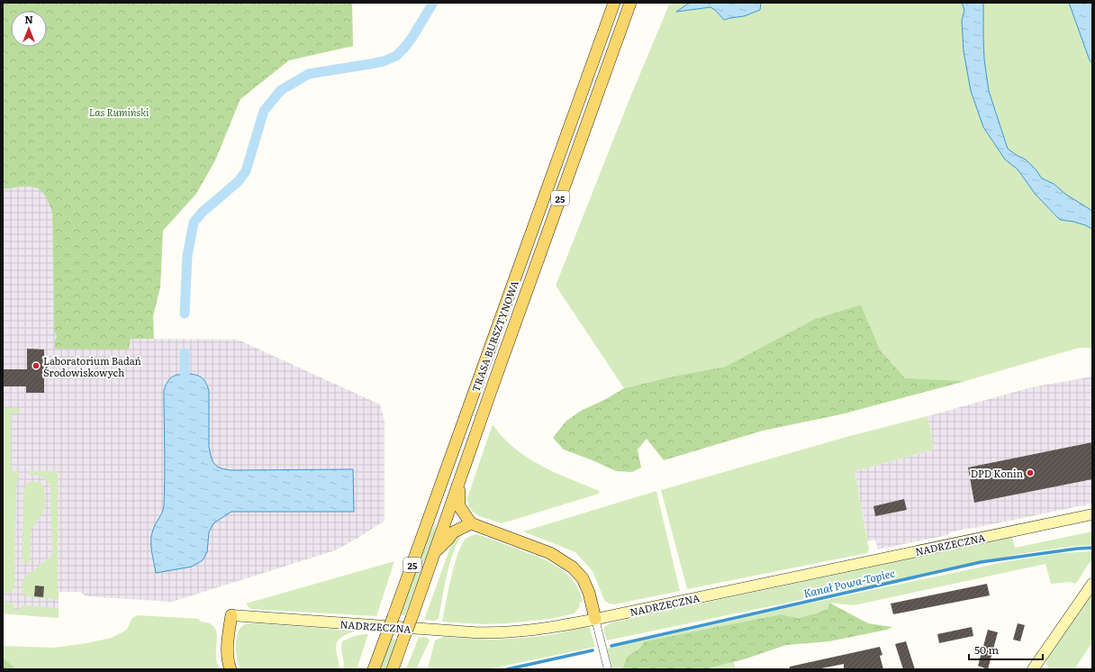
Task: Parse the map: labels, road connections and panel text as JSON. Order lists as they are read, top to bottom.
{
  "streets": {
    "main road": ["25", "TRASA BURSZTYNOWA"],
    "street": ["NADRZECZNA"]
  },
  "water": ["Kanał Powa-Topiec"],
  "parks": ["Las Rumiński"],
  "places": ["Laboratorium Badań Środowiskowych", "DPD Konin"],
  "scale_bar": "50 m",
  "north": "top"
}
